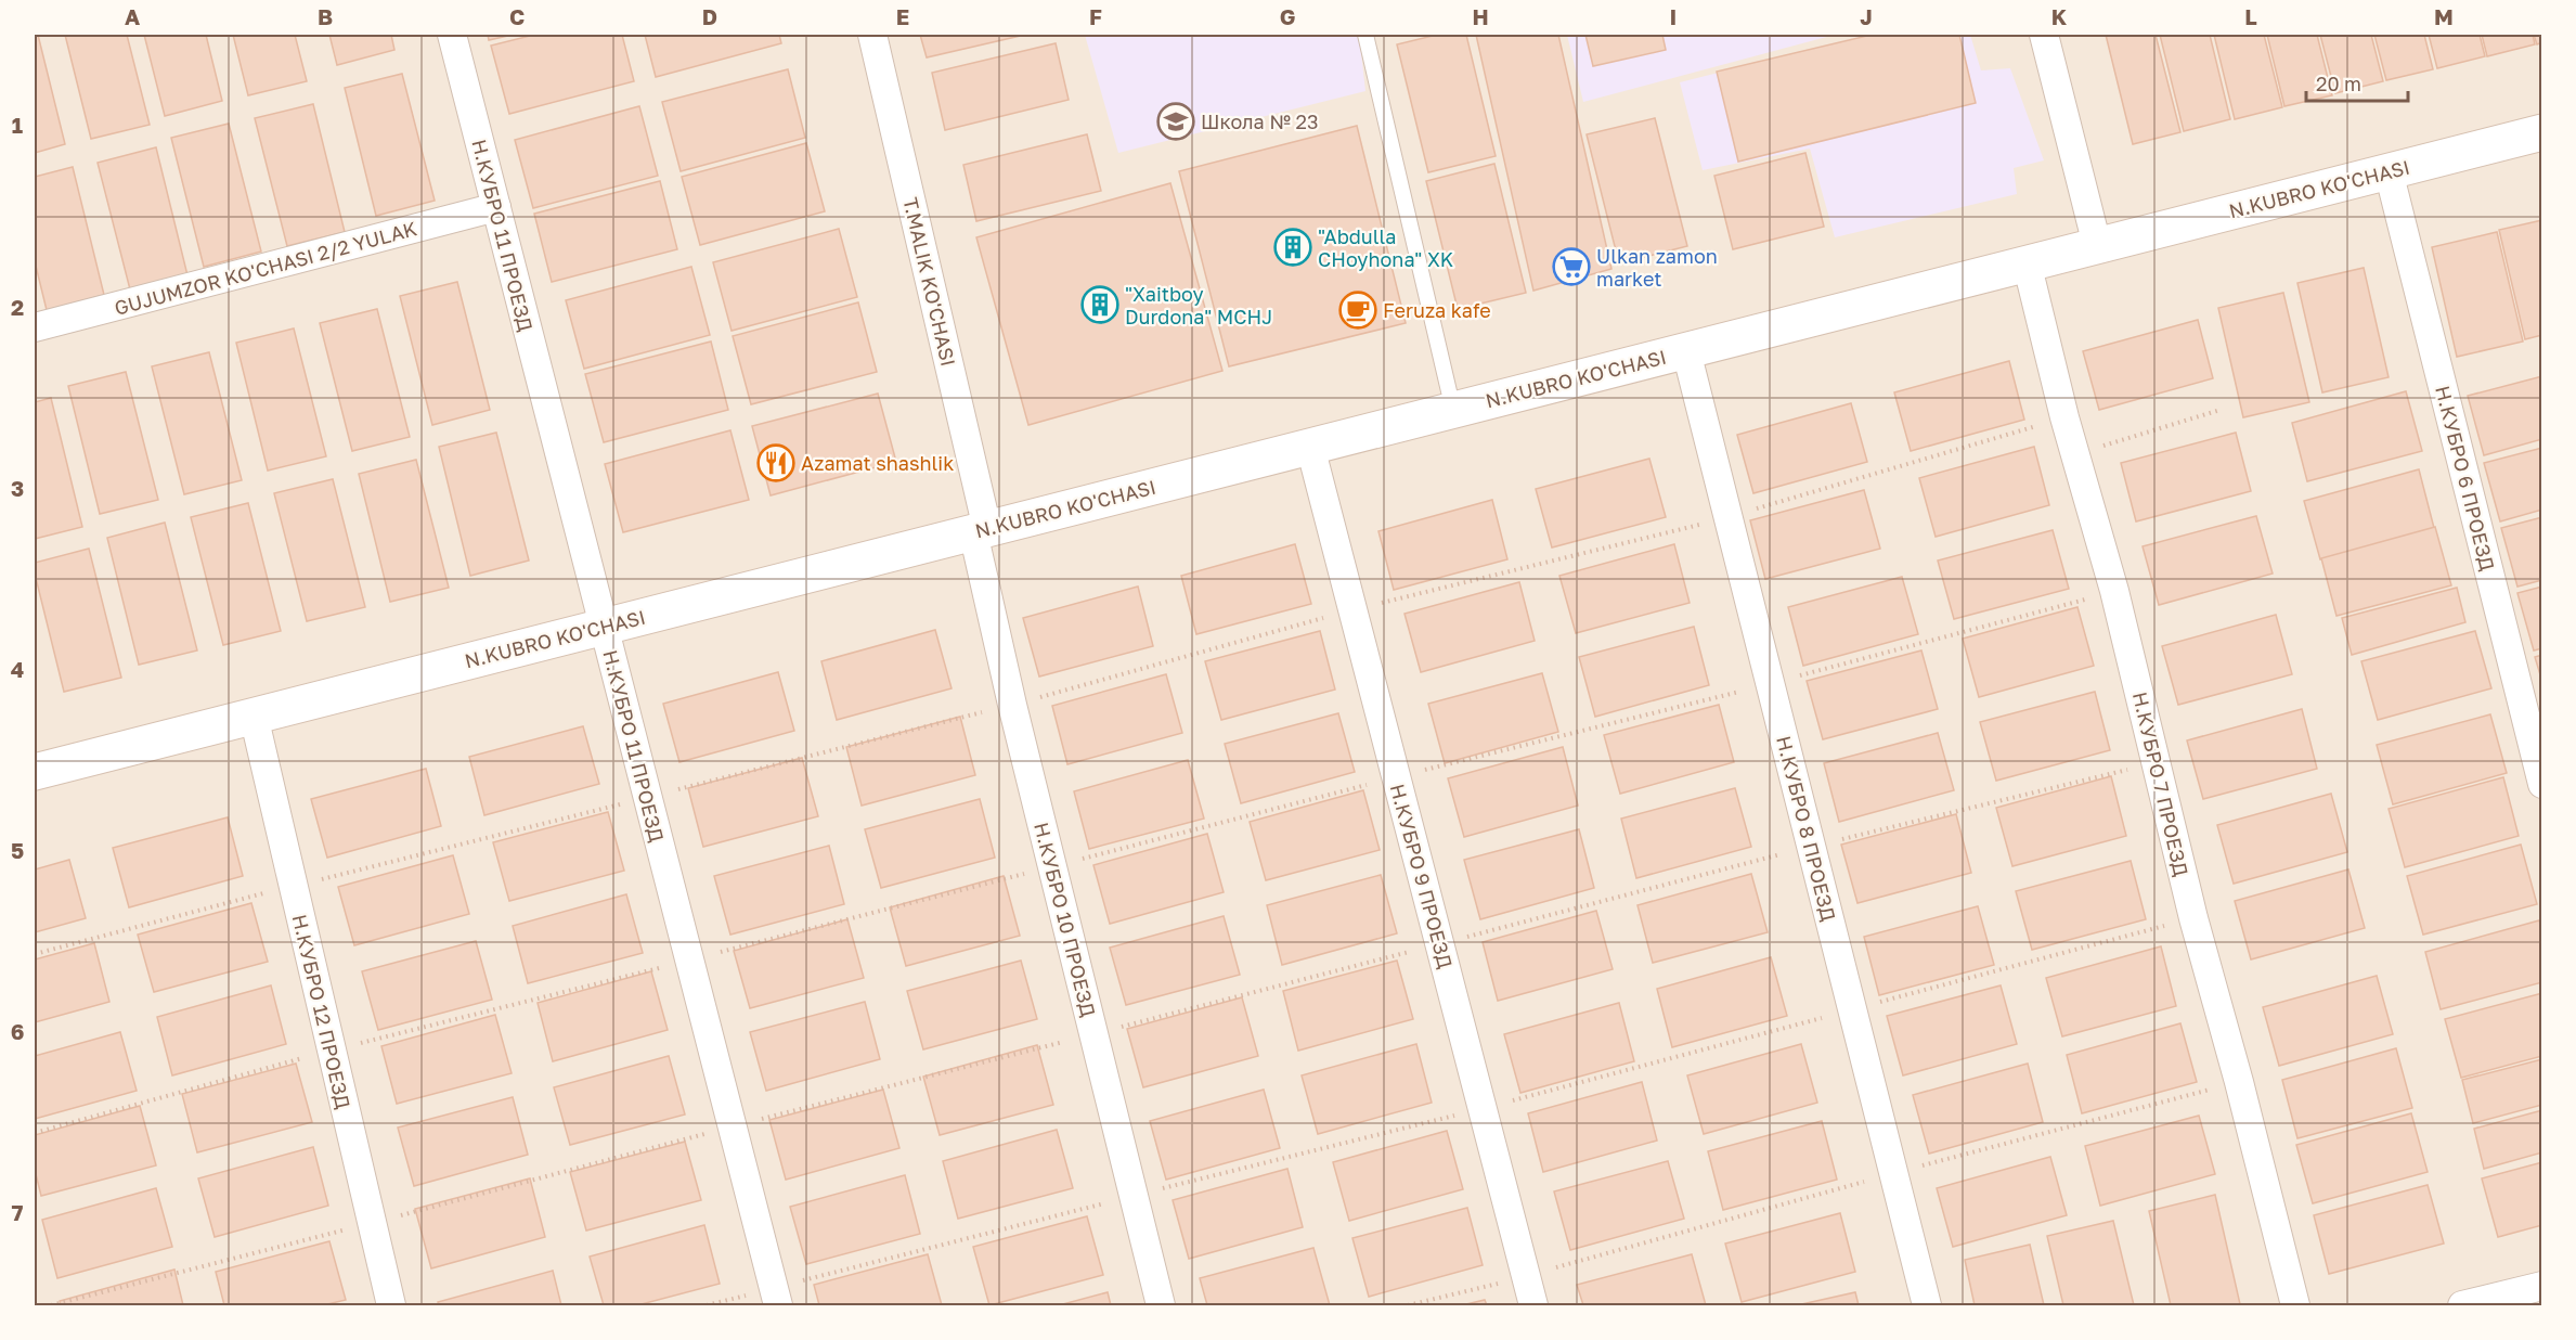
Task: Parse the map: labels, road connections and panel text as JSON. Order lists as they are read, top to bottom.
{
  "streets": {
    "street": [
      "N.KUBRO KO'CHASI",
      "Н.КУБРО 11 ПРОЕЗД",
      "GUJUMZOR KO'CHASI 2/2 YULAK",
      "T.MALIK KO'CHASI",
      "Н.КУБРО 6 ПРОЕЗД",
      "Н.КУБРО 7 ПРОЕЗД",
      "Н.КУБРО 8 ПРОЕЗД",
      "Н.КУБРО 9 ПРОЕЗД",
      "Н.КУБРО 10 ПРОЕЗД",
      "Н.КУБРО 12 ПРОЕЗД"
    ]
  },
  "crossings": [
    ["N.KUBRO KO'CHASI", "Н.КУБРО 11 ПРОЕЗД"],
    ["N.KUBRO KO'CHASI", "T.MALIK KO'CHASI"],
    ["N.KUBRO KO'CHASI", "Н.КУБРО 6 ПРОЕЗД"],
    ["N.KUBRO KO'CHASI", "Н.КУБРО 7 ПРОЕЗД"],
    ["N.KUBRO KO'CHASI", "Н.КУБРО 8 ПРОЕЗД"],
    ["N.KUBRO KO'CHASI", "Н.КУБРО 9 ПРОЕЗД"],
    ["N.KUBRO KO'CHASI", "Н.КУБРО 10 ПРОЕЗД"],
    ["N.KUBRO KO'CHASI", "Н.КУБРО 12 ПРОЕЗД"],
    ["Н.КУБРО 11 ПРОЕЗД", "GUJUMZOR KO'CHASI 2/2 YULAK"],
    ["T.MALIK KO'CHASI", "Н.КУБРО 10 ПРОЕЗД"]
  ],
  "places": {
    "school or university": ["Школа № 23"],
    "building": ["\"Abdulla CHoyhona\" XK", "\"Xaitboy Durdona\" MCHJ"],
    "supermarket": ["Ulkan zamon market"],
    "cafe": ["Feruza kafe"],
    "restaurant": ["Azamat shashlik"]
  },
  "scale_bar": "20 m",
  "grid": {
    "columns": [
      "A",
      "B",
      "C",
      "D",
      "E",
      "F",
      "G",
      "H",
      "I",
      "J",
      "K",
      "L",
      "M"
    ],
    "rows": [
      "1",
      "2",
      "3",
      "4",
      "5",
      "6",
      "7"
    ]
  }
}
